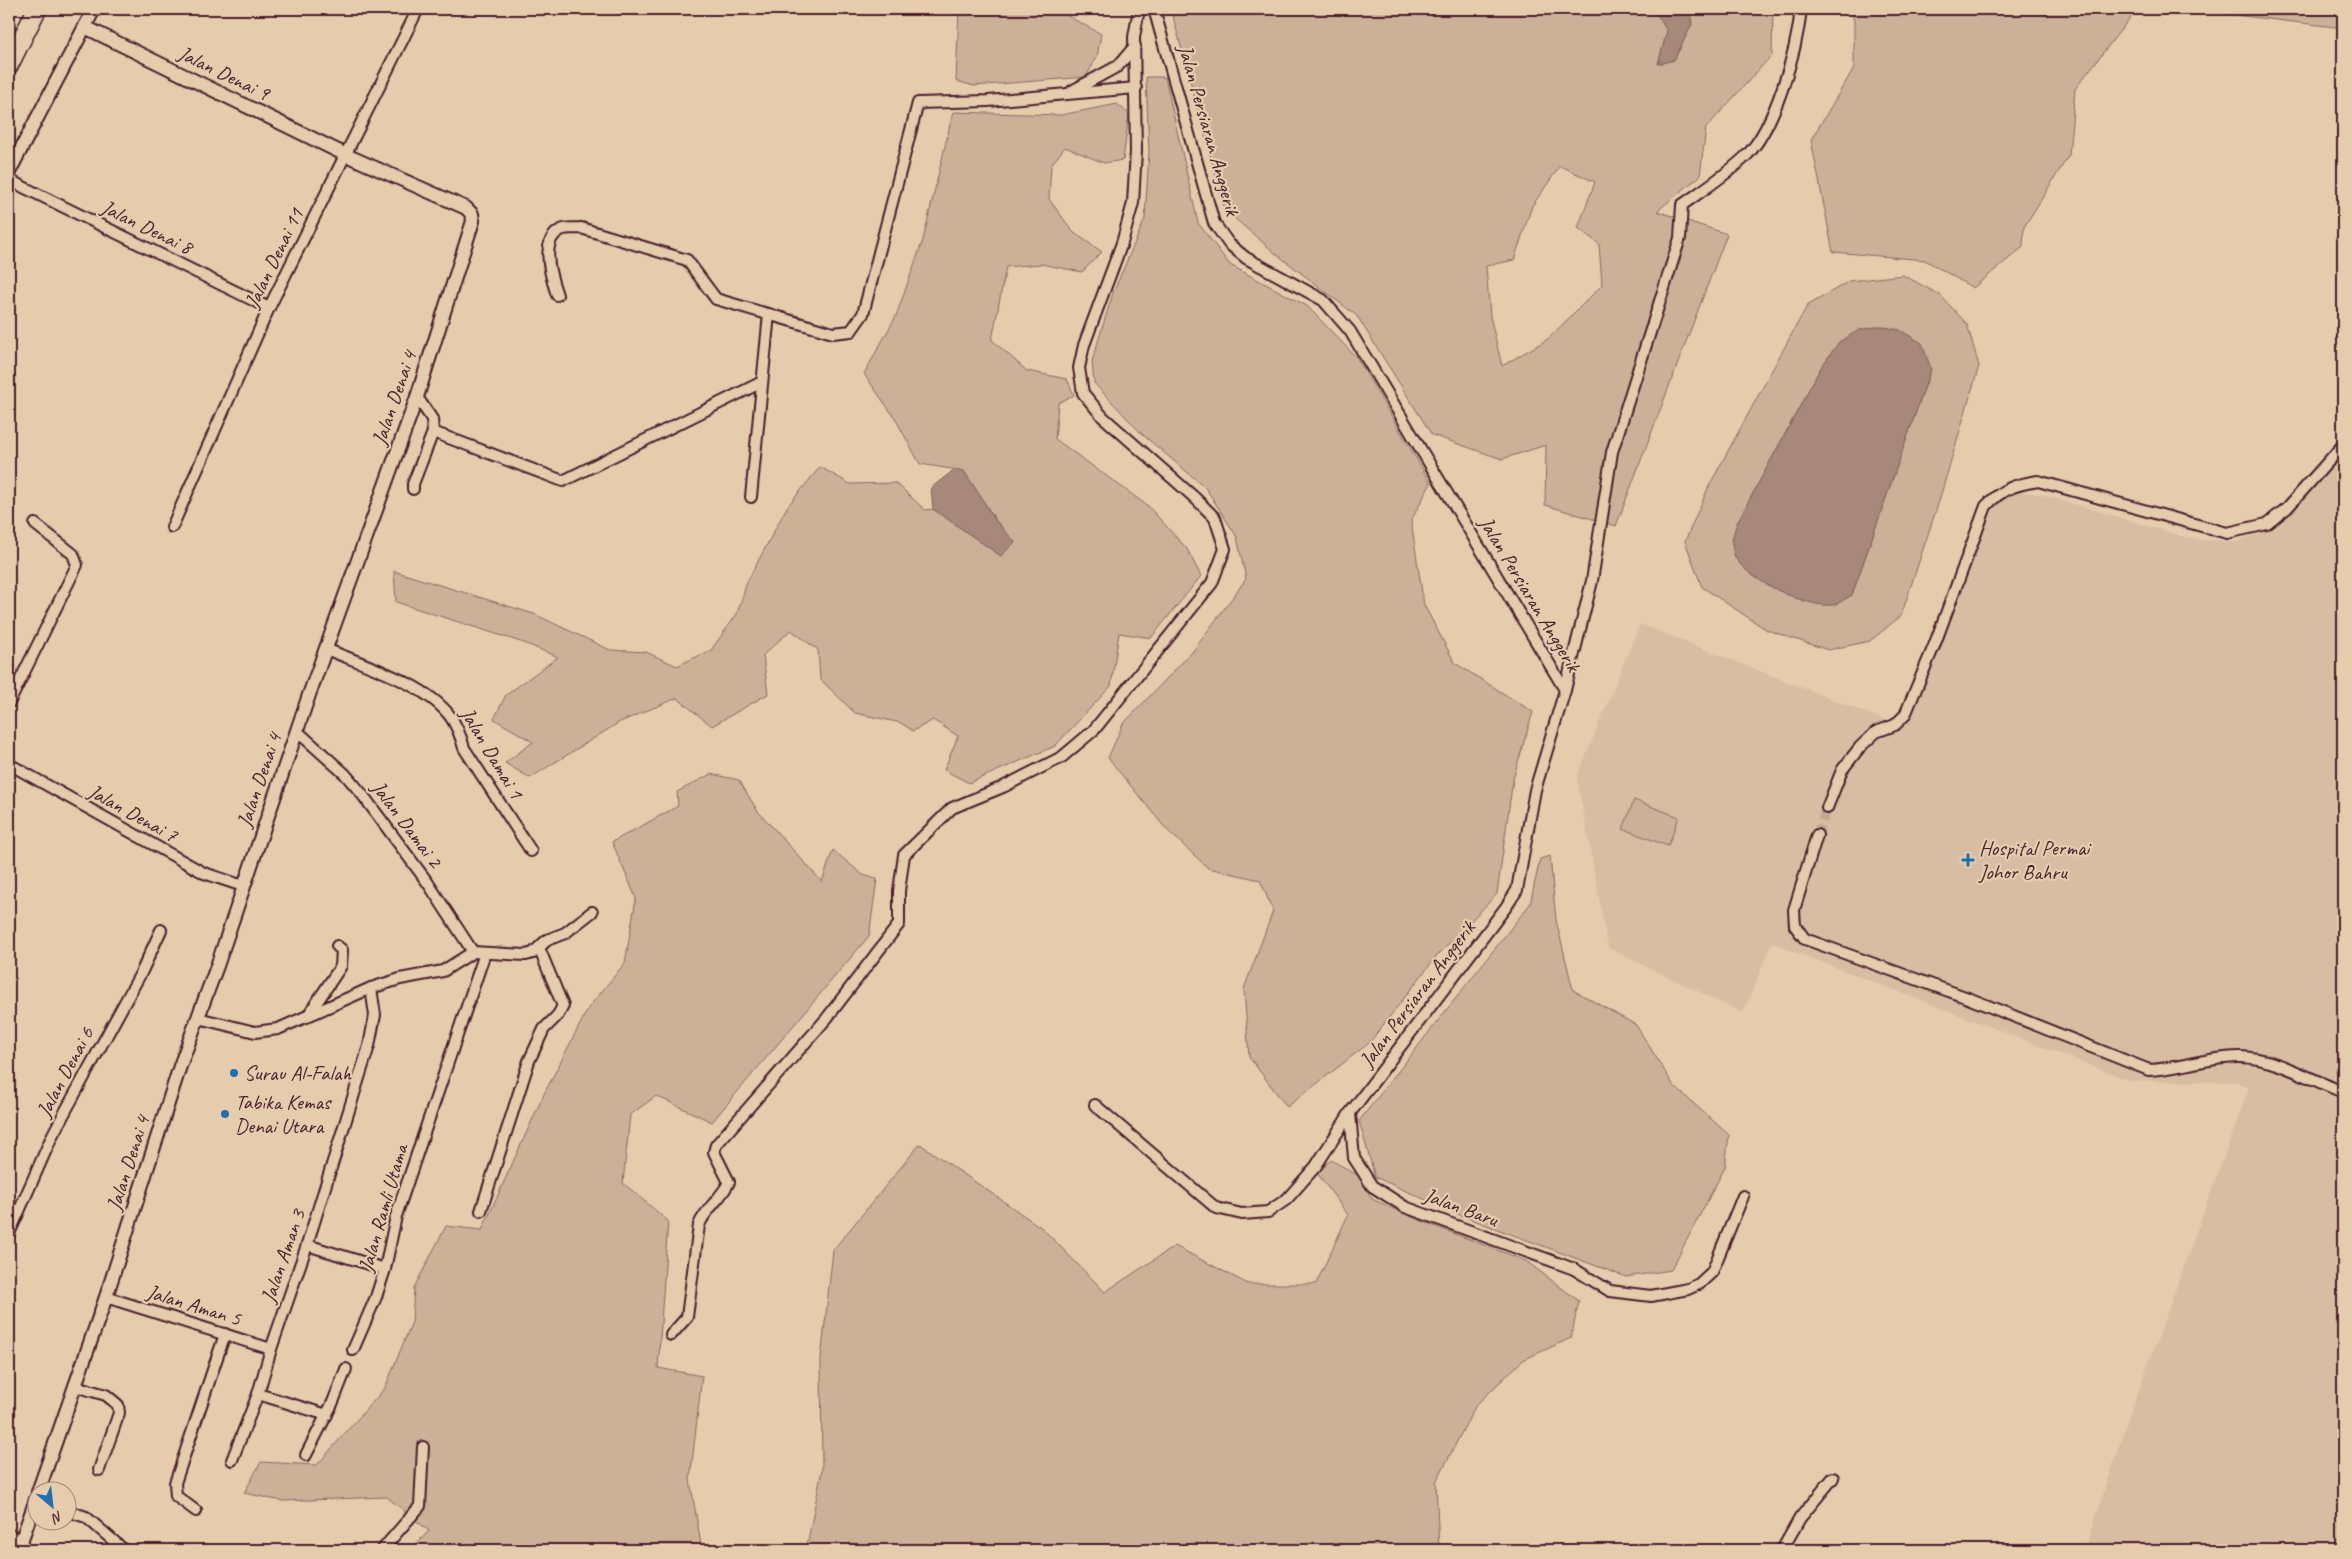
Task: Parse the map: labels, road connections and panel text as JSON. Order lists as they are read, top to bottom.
{
  "streets": {
    "street": [
      "Jalan Denai 9",
      "Jalan Persiaran Anggerik",
      "Jalan Denai 8",
      "Jalan Denai 11",
      "Jalan Denai 4",
      "Jalan Damai 1",
      "Jalan Denai 7",
      "Jalan Damai 2",
      "Jalan Denai 6",
      "Jalan Baru",
      "Jalan Ramli Utama",
      "Jalan Aman 3",
      "Jalan Aman 5"
    ]
  },
  "crossings": [
    ["Jalan Denai 9", "Jalan Denai 11"],
    ["Jalan Denai 9", "Jalan Denai 4"],
    ["Jalan Persiaran Anggerik", "Jalan Baru"],
    ["Jalan Denai 8", "Jalan Denai 11"],
    ["Jalan Denai 11", "Jalan Denai 4"],
    ["Jalan Denai 4", "Jalan Damai 1"],
    ["Jalan Denai 4", "Jalan Denai 7"],
    ["Jalan Denai 4", "Jalan Damai 2"],
    ["Jalan Denai 4", "Jalan Aman 5"],
    ["Jalan Aman 3", "Jalan Aman 5"]
  ],
  "places": {
    "health": ["Hospital Permai Johor Bahru"],
    "other": ["Surau Al-Falah", "Tabika Kemas Denai Utara"]
  },
  "north": "bottom right"
}
